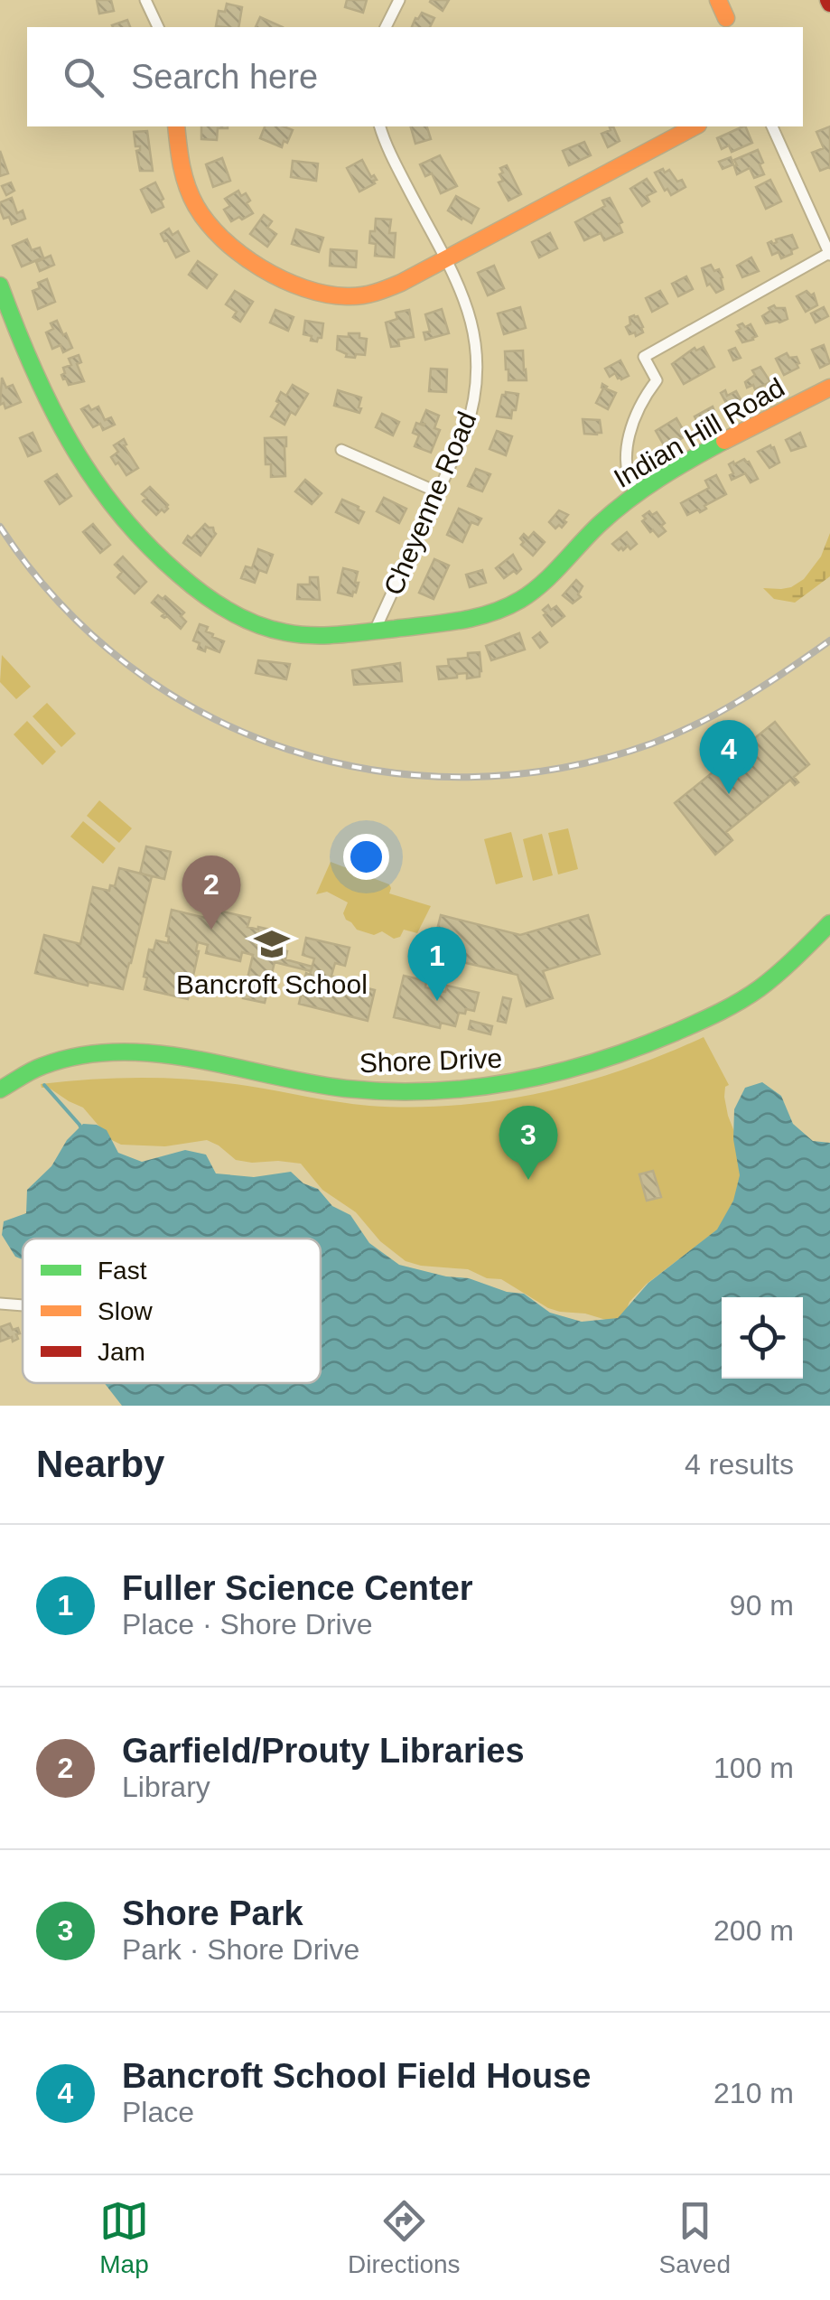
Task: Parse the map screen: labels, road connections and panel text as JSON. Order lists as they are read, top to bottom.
{
  "streets": {
    "main road": ["Indian Hill Road", "Shore Drive"],
    "street": ["Cheyenne Road"]
  },
  "crossings": [
    ["Indian Hill Road", "Cheyenne Road"]
  ],
  "places": {
    "school or university": ["Bancroft School"]
  },
  "legend": ["Fast", "Slow", "Jam"],
  "page": {
    "search": "Search here",
    "pins": [
      "4",
      "2",
      "1",
      "3"
    ],
    "heading": ["Nearby", "4 results"],
    "list": [
      {
        "mark": "1",
        "name": "Fuller Science Center",
        "note": "Place · Shore Drive",
        "value": "90 m"
      },
      {
        "mark": "2",
        "name": "Garfield/Prouty Libraries",
        "note": "Library",
        "value": "100 m"
      },
      {
        "mark": "3",
        "name": "Shore Park",
        "note": "Park · Shore Drive",
        "value": "200 m"
      },
      {
        "mark": "4",
        "name": "Bancroft School Field House",
        "note": "Place",
        "value": "210 m"
      }
    ],
    "nav": ["Map", "Directions", "Saved"]
  }
}
